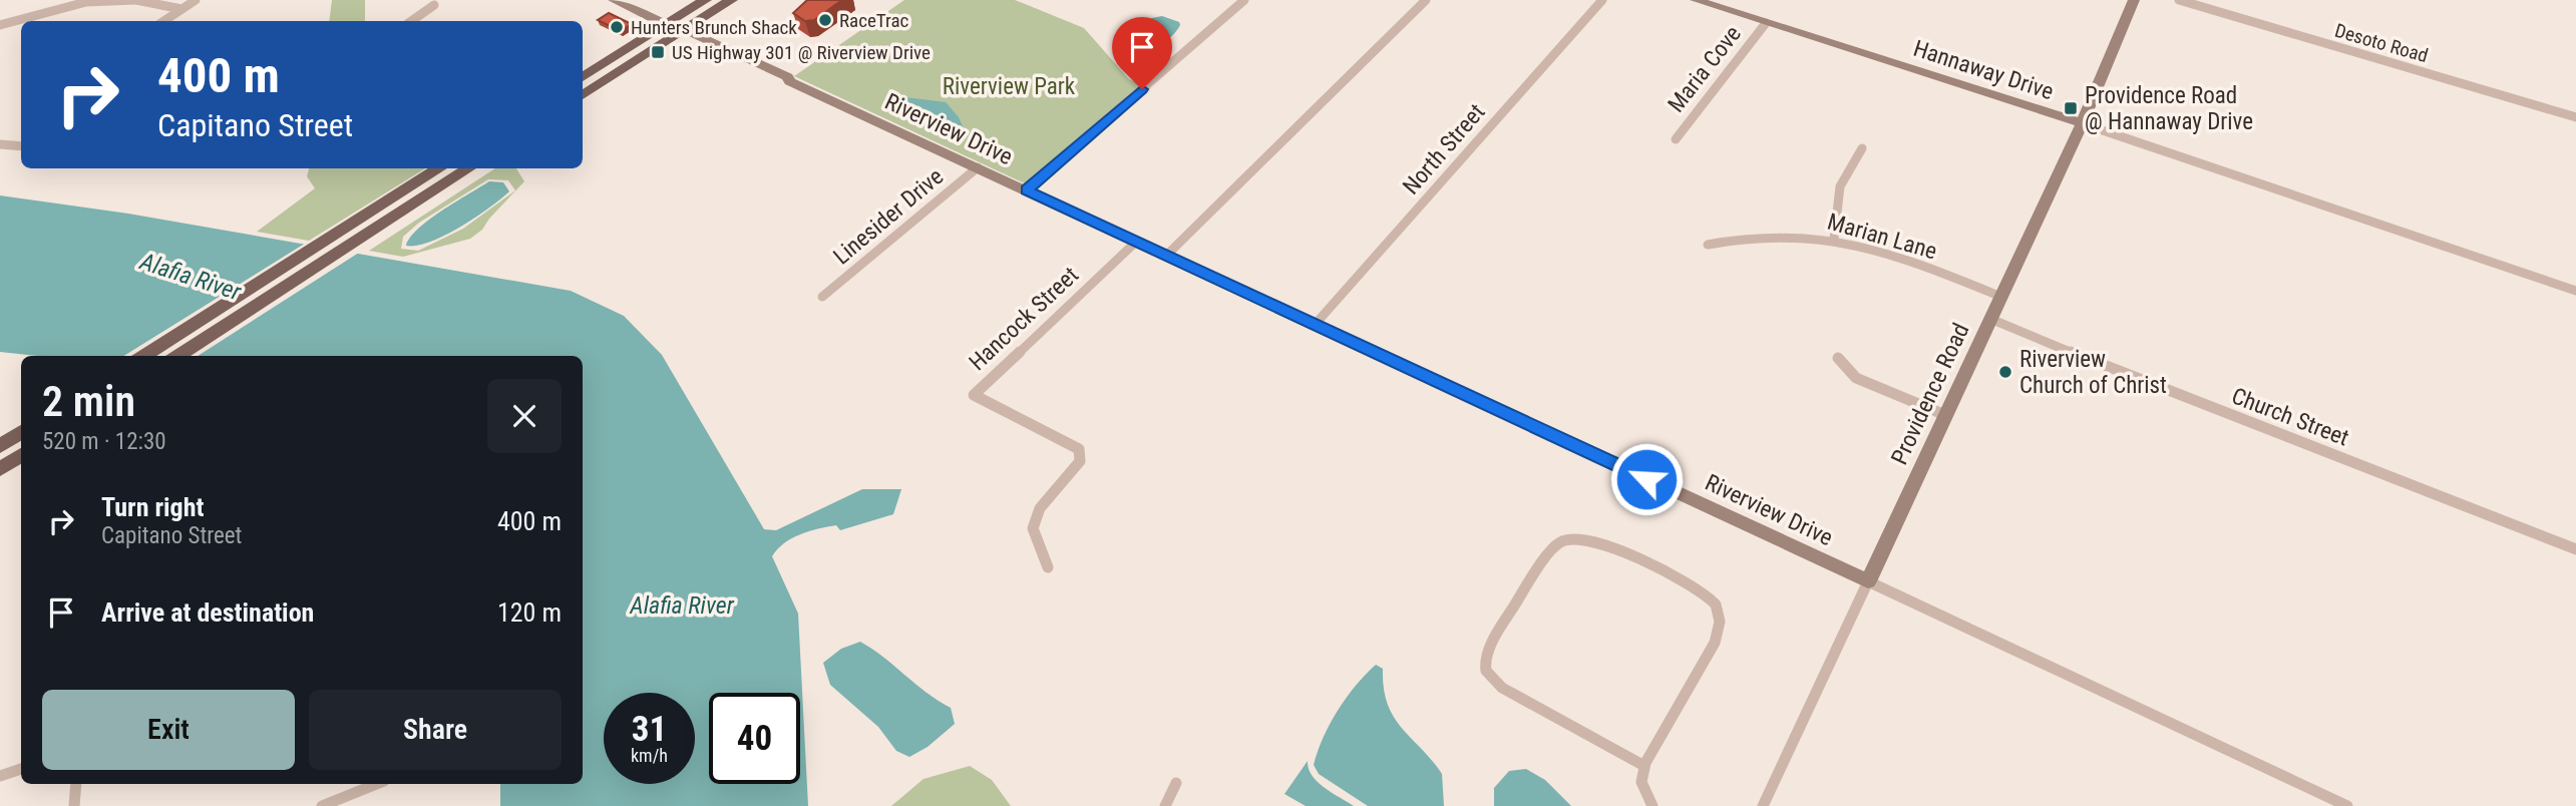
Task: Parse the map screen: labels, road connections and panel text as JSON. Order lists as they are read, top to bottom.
{
  "streets": {
    "street": [
      "Desoto Road",
      "Maria Cove",
      "Hannaway Drive",
      "Riverview Drive",
      "North Street",
      "Linesider Drive",
      "Marian Lane",
      "Hancock Street",
      "Providence Road",
      "Church Street"
    ]
  },
  "crossings": [
    ["Maria Cove", "Hannaway Drive"],
    ["Hannaway Drive", "Providence Road"],
    ["Riverview Drive", "North Street"],
    ["Riverview Drive", "Linesider Drive"],
    ["Riverview Drive", "Hancock Street"],
    ["Riverview Drive", "Providence Road"],
    ["Marian Lane", "Providence Road"],
    ["Providence Road", "Church Street"]
  ],
  "water": ["Alafia River"],
  "parks": ["Riverview Park"],
  "places": {
    "other": ["RaceTrac", "Hunters Brunch Shack", "Riverview Church of Christ"],
    "transit": ["US Highway 301 @ Riverview Drive", "Providence Road @ Hannaway Drive"]
  },
  "page": {
    "turn": ["400 m", "Capitano Street"],
    "heading": ["2 min", "520 m · 12:30"],
    "list": [
      {
        "name": "Turn right",
        "note": "Capitano Street",
        "value": "400 m"
      },
      {
        "name": "Arrive at destination",
        "value": "120 m"
      }
    ],
    "buttons": ["Exit", "Share"],
    "speed": "31 km/h",
    "limit": "40"
  }
}
